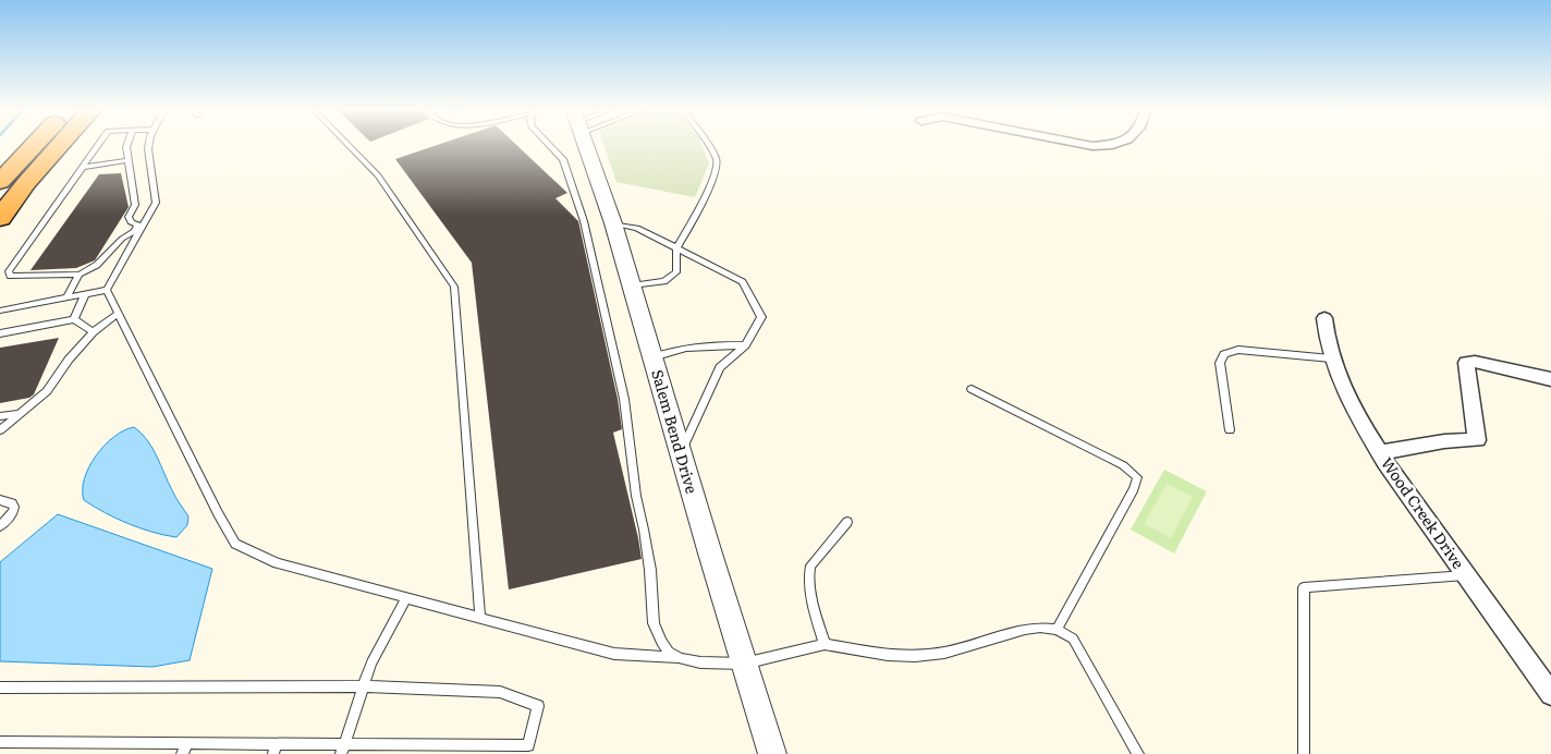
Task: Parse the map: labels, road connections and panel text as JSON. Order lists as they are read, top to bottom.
{
  "streets": {
    "street": ["Salem Bend Drive", "Wood Creek Drive"]
  }
}
